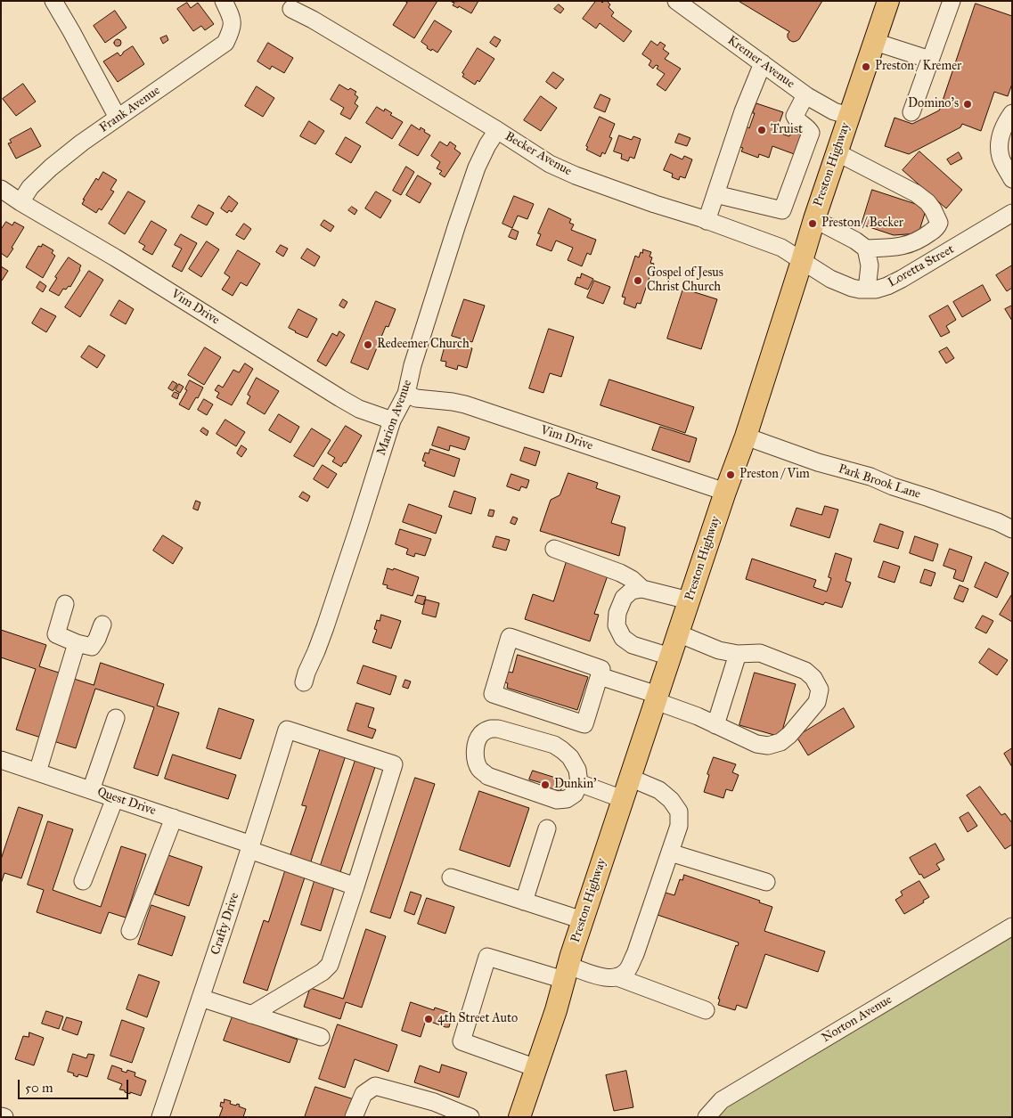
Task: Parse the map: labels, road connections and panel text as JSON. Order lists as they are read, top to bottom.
{
  "streets": {
    "main road": ["Preston Highway"],
    "street": [
      "Kremer Avenue",
      "Frank Avenue",
      "Becker Avenue",
      "Loretta Street",
      "Vim Drive",
      "Marion Avenue",
      "Park Brook Lane",
      "Quest Drive",
      "Crafty Drive",
      "Norton Avenue"
    ]
  },
  "crossings": [
    ["Kremer Avenue", "Preston Highway"],
    ["Frank Avenue", "Vim Drive"],
    ["Becker Avenue", "Preston Highway"],
    ["Becker Avenue", "Loretta Street"],
    ["Becker Avenue", "Marion Avenue"],
    ["Preston Highway", "Loretta Street"],
    ["Preston Highway", "Vim Drive"],
    ["Preston Highway", "Park Brook Lane"],
    ["Vim Drive", "Marion Avenue"],
    ["Quest Drive", "Crafty Drive"]
  ],
  "places": [
    "Preston / Kremer",
    "Domino's",
    "Truist",
    "Preston / Becker",
    "Gospel of Jesus Christ Church",
    "Redeemer Church",
    "Preston / Vim",
    "Dunkin'",
    "4th Street Auto"
  ],
  "scale_bar": "50 m"
}
